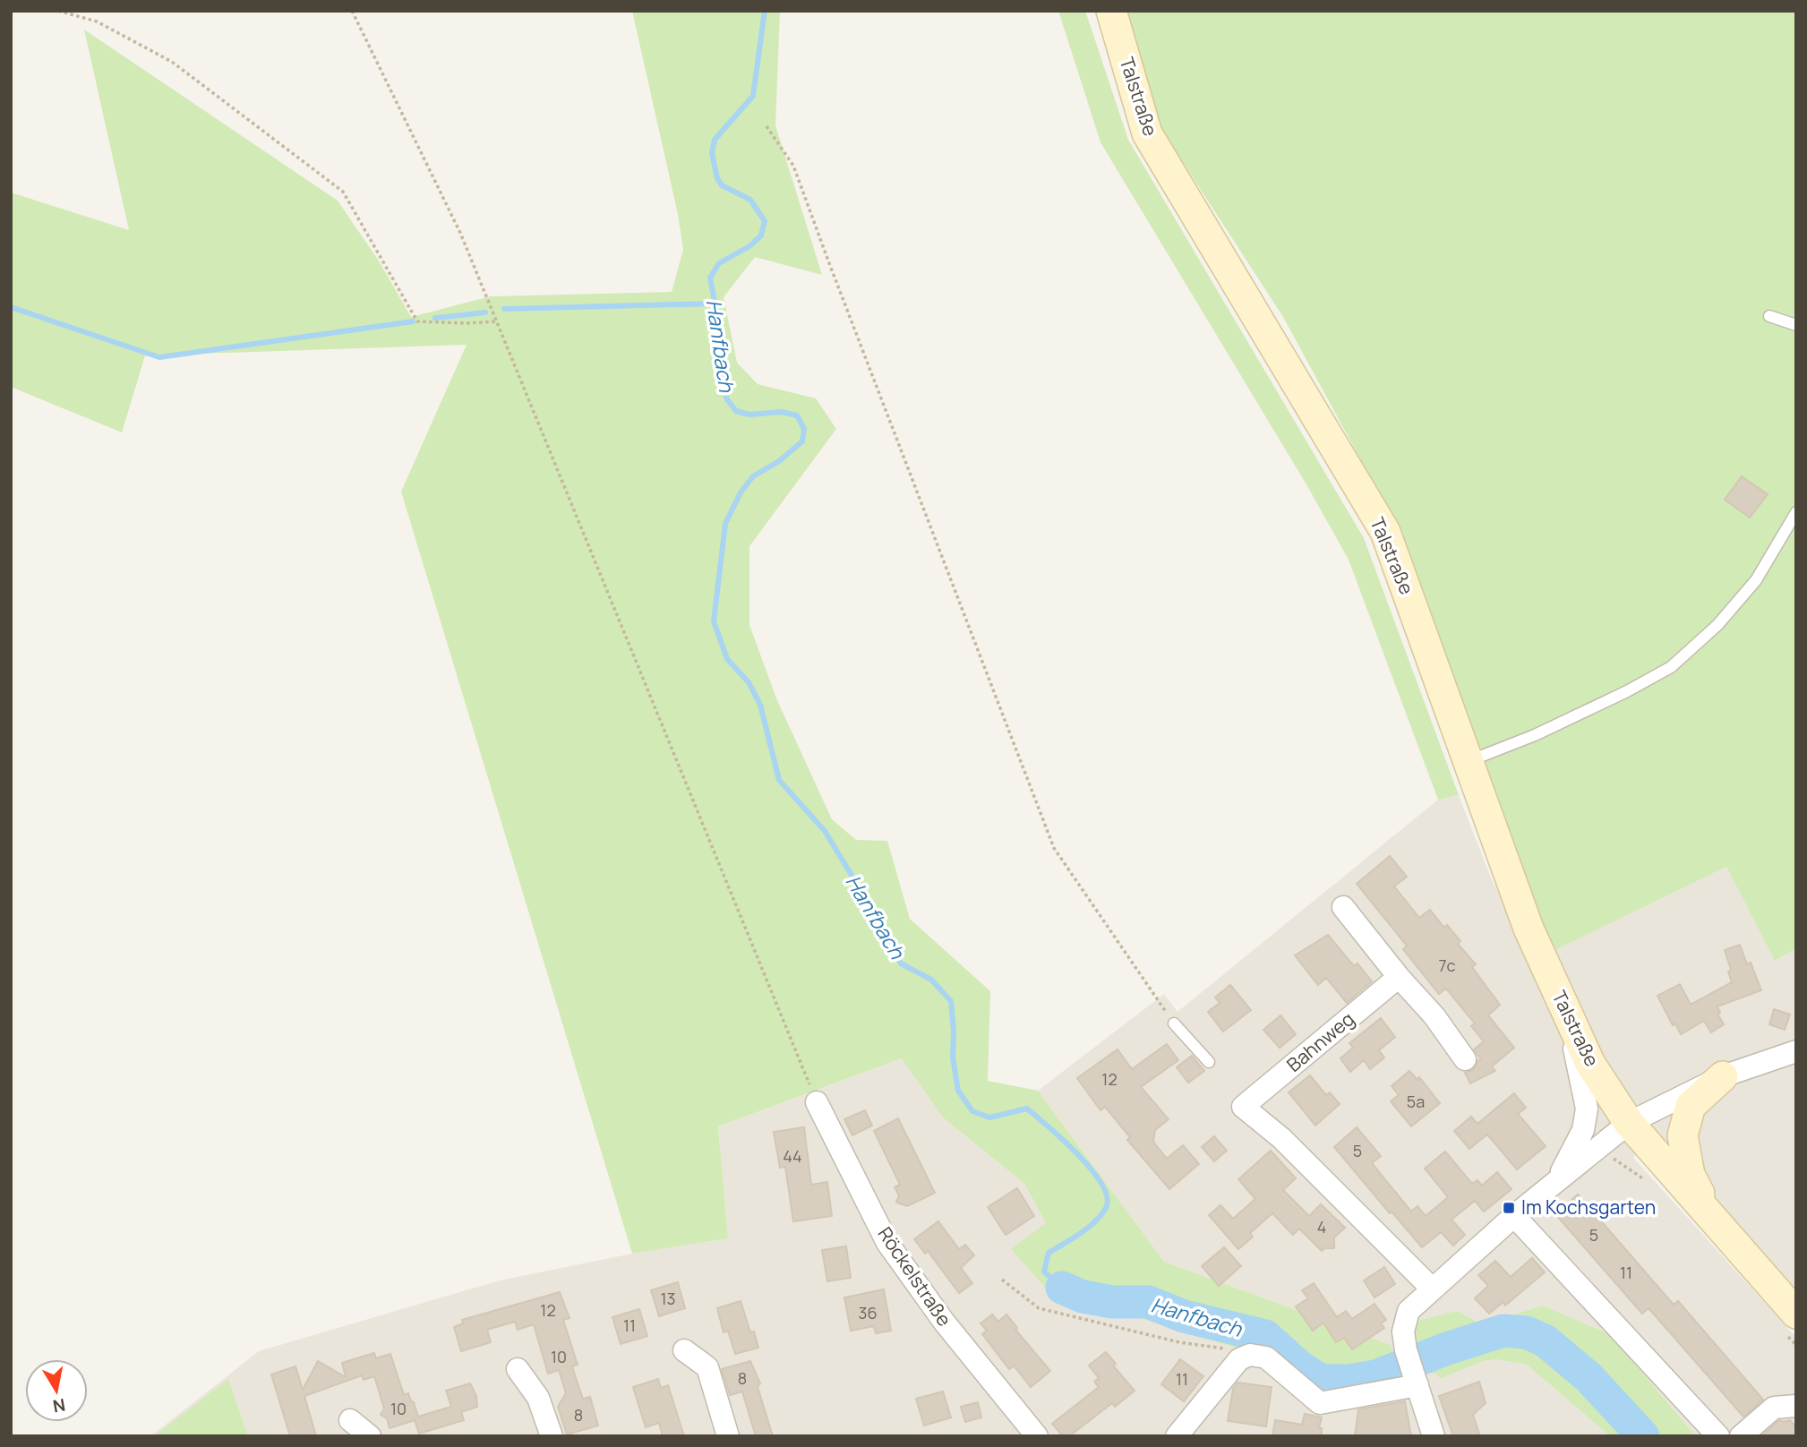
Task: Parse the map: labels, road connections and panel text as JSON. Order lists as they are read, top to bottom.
{
  "streets": {
    "main road": ["Talstraße"],
    "street": ["Bahnweg", "Röckelstraße"]
  },
  "water": ["Hanfbach"],
  "places": {
    "transit": ["Im Kochsgarten"]
  },
  "house_numbers": [
    "7c",
    "12",
    "5a",
    "5",
    "44",
    "4",
    "5",
    "11",
    "13",
    "12",
    "36",
    "11",
    "10",
    "8",
    "11",
    "10",
    "8"
  ],
  "north": "bottom"
}
